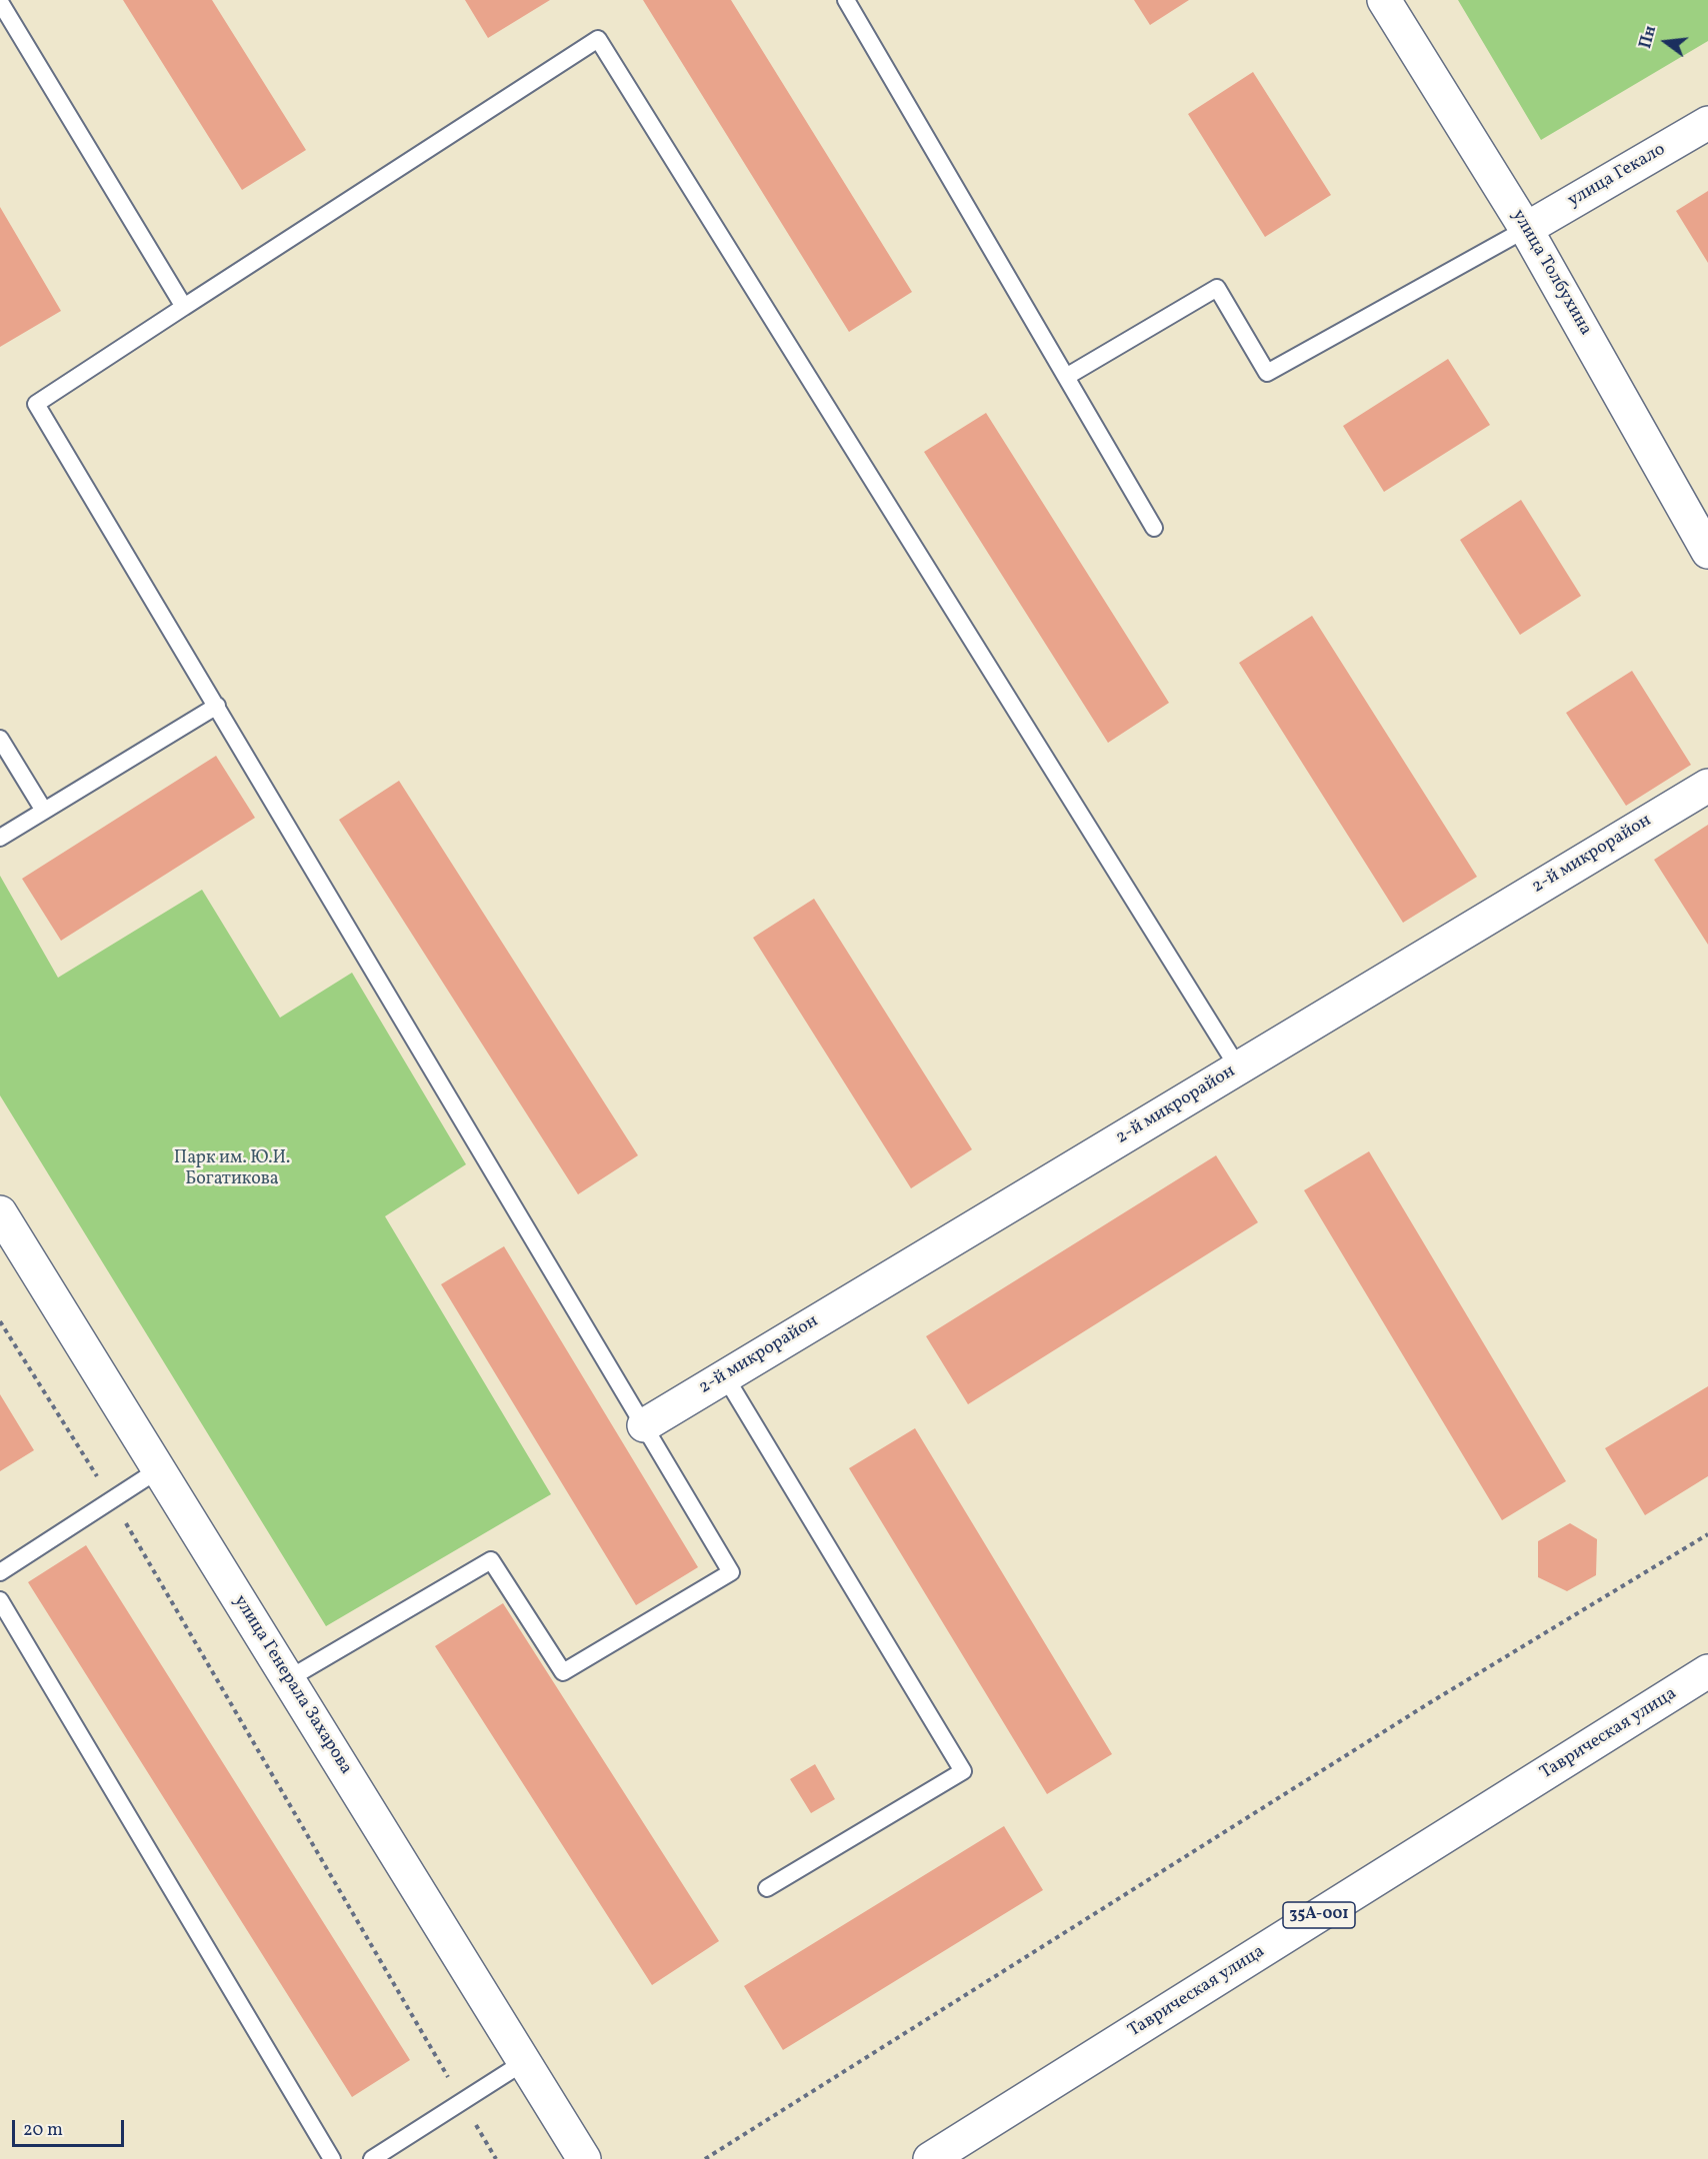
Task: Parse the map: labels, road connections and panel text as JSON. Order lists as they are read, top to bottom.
{
  "streets": {
    "main road": [
      "улица Гекало",
      "улица Толбухина",
      "2-й микрорайон",
      "улица Генерала Захарова",
      "Таврическая улица",
      "35А-001"
    ]
  },
  "crossings": [
    ["улица Гекало", "улица Толбухина"]
  ],
  "parks": ["Парк им. Ю.И. Богатикова"],
  "scale_bar": "20 m",
  "north": "left"
}
